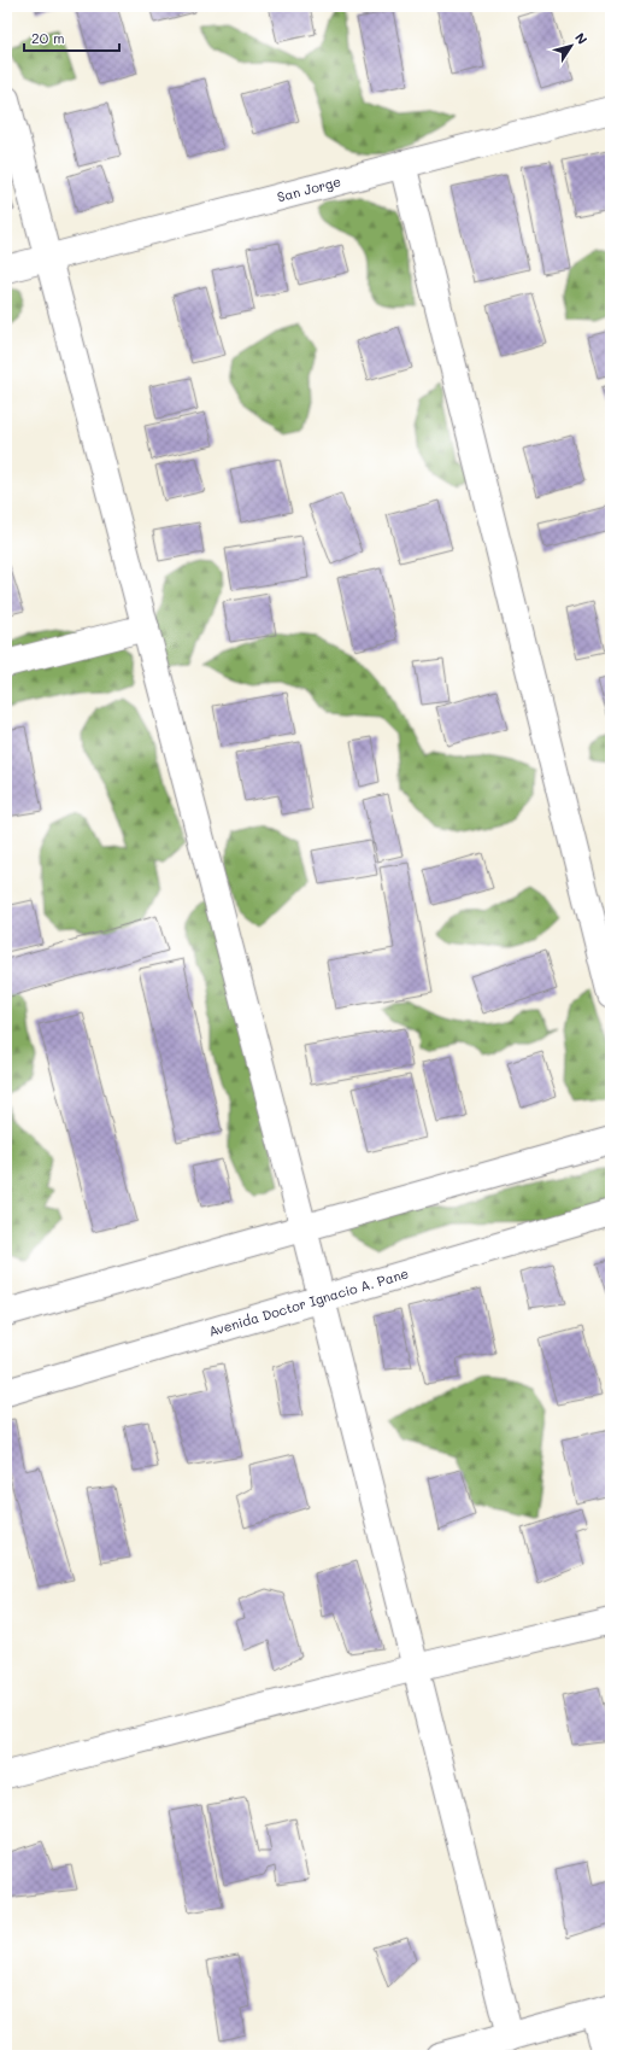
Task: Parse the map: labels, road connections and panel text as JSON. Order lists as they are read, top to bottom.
{
  "streets": {
    "street": ["San Jorge", "Avenida Doctor Ignacio A. Pane"]
  },
  "scale_bar": "20 m",
  "north": "top right"
}
